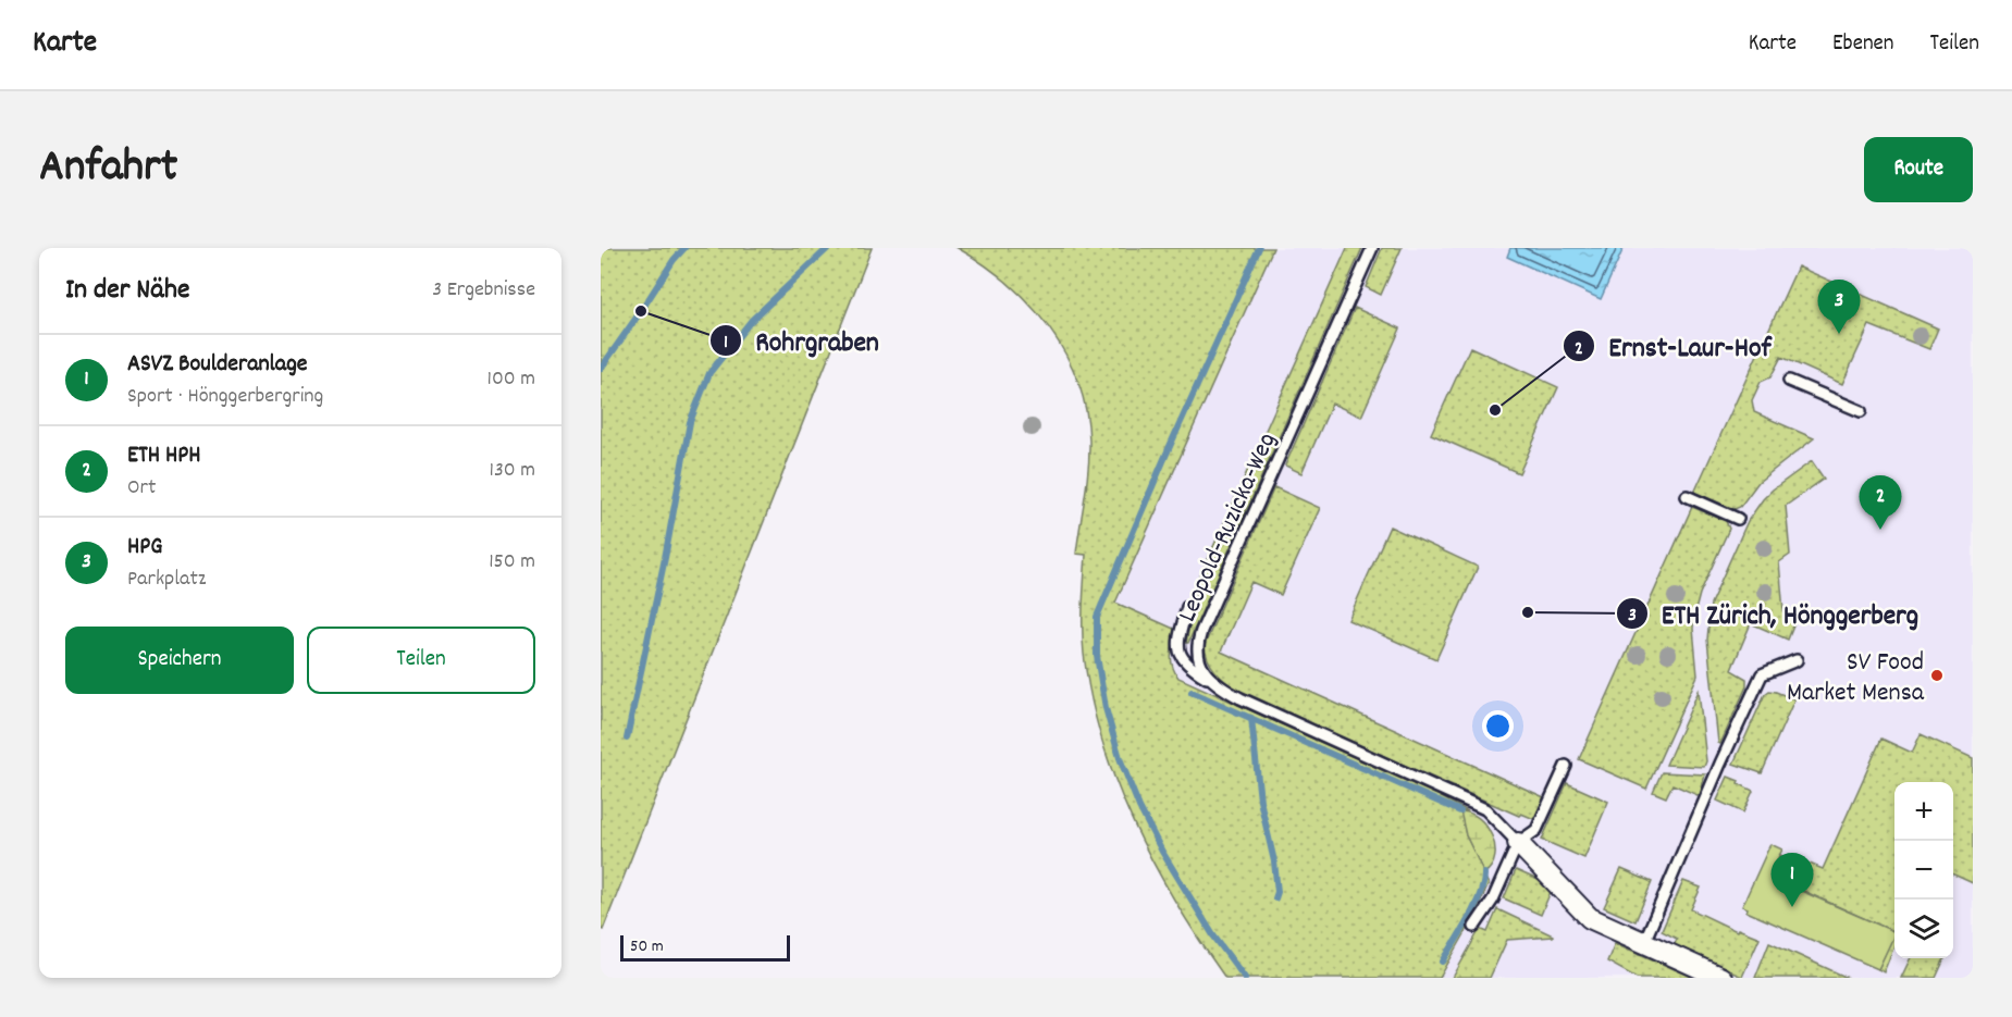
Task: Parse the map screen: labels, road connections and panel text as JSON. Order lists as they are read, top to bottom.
{
  "streets": {
    "lane": ["Leopold-Ruzicka-Weg"]
  },
  "places": [
    "Rohrgraben",
    "Ernst-Laur-Hof",
    "ETH Zürich, Hönggerberg",
    "SV Food Market Mensa"
  ],
  "scale_bar": "50 m",
  "page": {
    "header": "Karte",
    "nav": ["Karte", "Ebenen", "Teilen"],
    "title": "Anfahrt",
    "buttons": [
      "Route",
      ["Speichern", "Teilen"]
    ],
    "heading": ["In der Nähe", "3 Ergebnisse"],
    "pins": ["3", "2", "1"],
    "list": [
      {
        "mark": "1",
        "name": "ASVZ Boulderanlage",
        "note": "Sport · Hönggerbergring",
        "value": "100 m"
      },
      {
        "mark": "2",
        "name": "ETH HPH",
        "note": "Ort",
        "value": "130 m"
      },
      {
        "mark": "3",
        "name": "HPG",
        "note": "Parkplatz",
        "value": "150 m"
      }
    ],
    "map_buttons": ["+", "−"],
    "scale": "50 m"
  }
}
